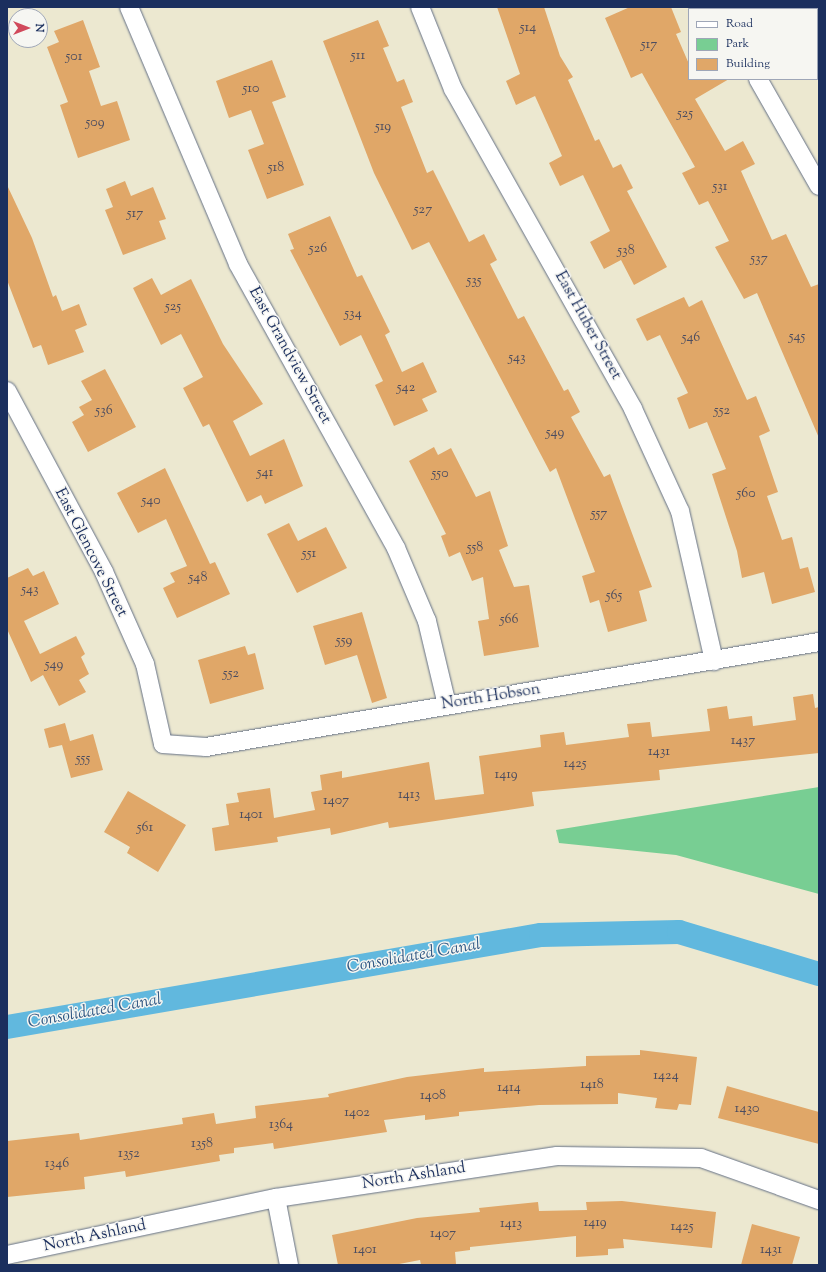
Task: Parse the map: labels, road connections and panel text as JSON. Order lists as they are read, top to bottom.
{
  "streets": {
    "street": [
      "East Huber Street",
      "East Grandview Street",
      "East Glencove Street",
      "North Hobson",
      "North Ashland"
    ]
  },
  "crossings": [
    ["East Huber Street", "North Hobson"],
    ["East Grandview Street", "North Hobson"],
    ["East Glencove Street", "North Hobson"]
  ],
  "water": ["Consolidated Canal"],
  "house_numbers": [
    "514",
    "517",
    "511",
    "501",
    "510",
    "525",
    "509",
    "519",
    "518",
    "531",
    "527",
    "517",
    "526",
    "538",
    "537",
    "535",
    "525",
    "534",
    "545",
    "546",
    "543",
    "542",
    "536",
    "552",
    "549",
    "541",
    "550",
    "560",
    "540",
    "557",
    "558",
    "551",
    "548",
    "543",
    "565",
    "566",
    "559",
    "549",
    "552",
    "1437",
    "1431",
    "555",
    "1425",
    "1419",
    "1413",
    "1407",
    "1401",
    "561",
    "1424",
    "1418",
    "1414",
    "1408",
    "1430",
    "1402",
    "1364",
    "1358",
    "1352",
    "1346",
    "1419",
    "1413",
    "1425",
    "1407",
    "1401",
    "1431"
  ],
  "legend": ["Road", "Park", "Building"],
  "north": "right"
}
